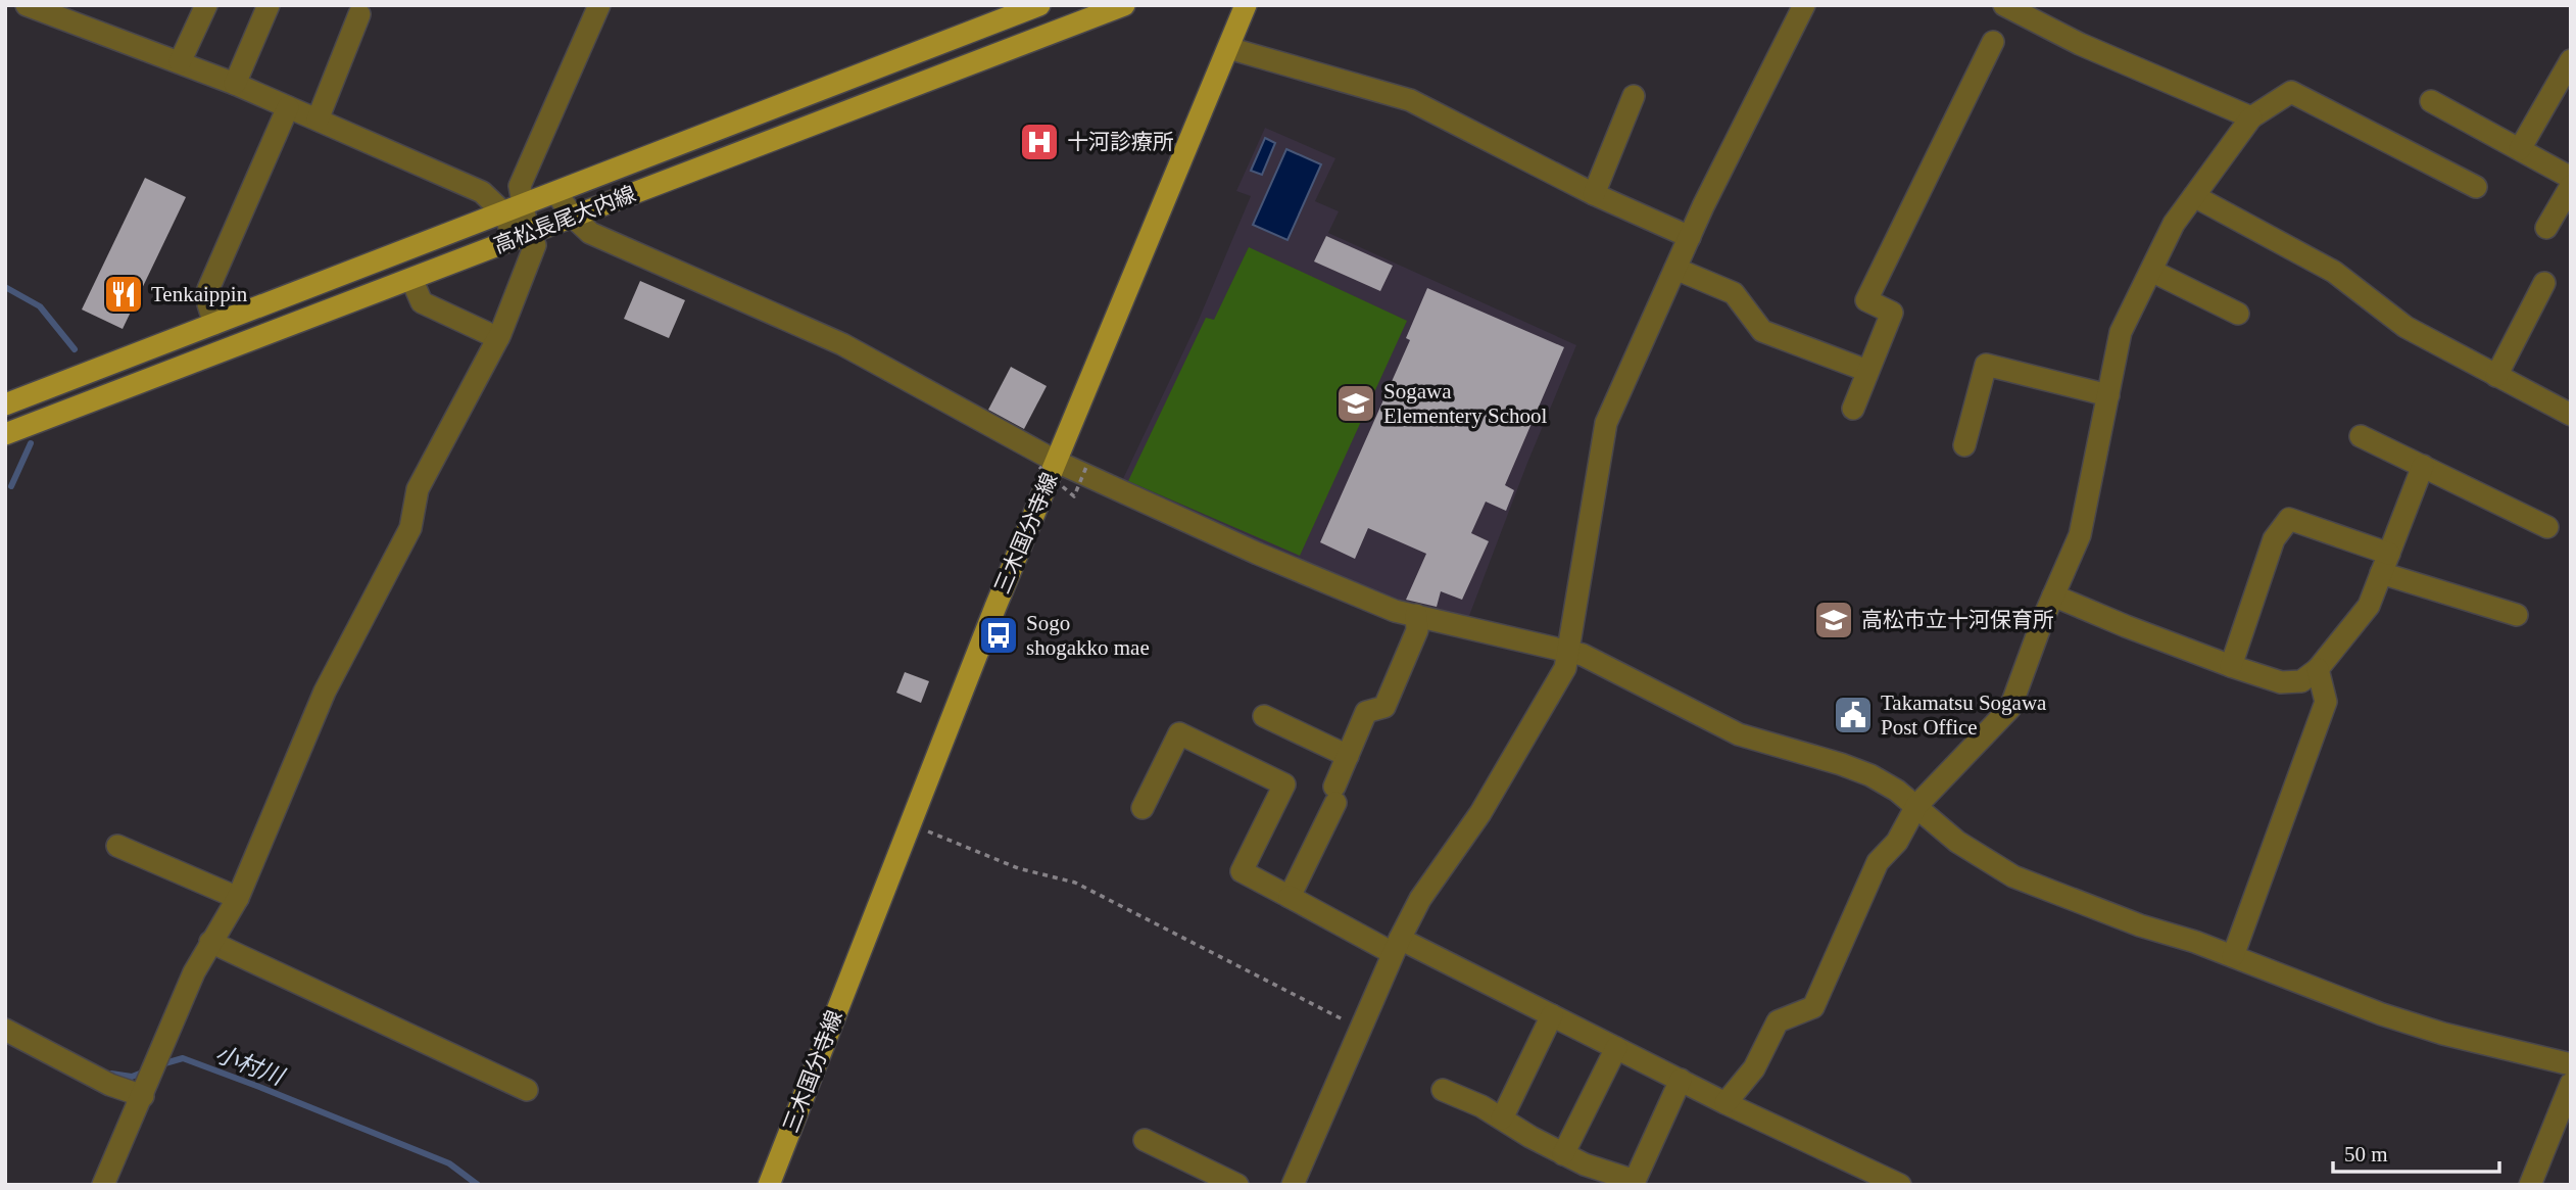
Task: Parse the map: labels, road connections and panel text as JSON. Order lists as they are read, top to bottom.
{
  "streets": {
    "main road": ["高松長尾大内線", "三木国分寺線"]
  },
  "water": ["小村川"],
  "places": {
    "hospital": ["十河診療所"],
    "restaurant": ["Tenkaippin"],
    "school or university": ["Sogawa Elementery School", "高松市立十河保育所"],
    "bus stop": ["Sogo shogakko mae"],
    "public building": ["Takamatsu Sogawa Post Office"]
  },
  "scale_bar": "50 m"
}
